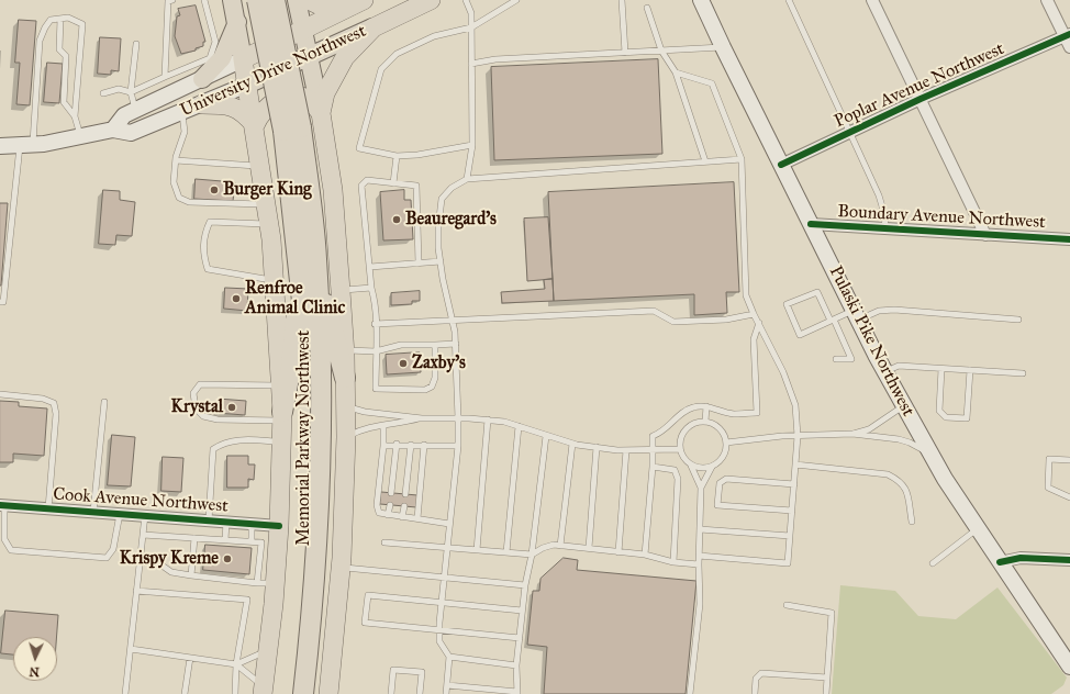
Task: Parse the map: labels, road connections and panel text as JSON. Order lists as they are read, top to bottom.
{
  "streets": {
    "highway": ["University Drive Northwest", "Memorial Parkway Northwest"],
    "main road": ["Pulaski Pike Northwest"],
    "street": ["Poplar Avenue Northwest", "Boundary Avenue Northwest", "Cook Avenue Northwest"]
  },
  "crossings": [
    ["Poplar Avenue Northwest", "Pulaski Pike Northwest"],
    ["Boundary Avenue Northwest", "Pulaski Pike Northwest"]
  ],
  "places": [
    "Burger King",
    "Beauregard's",
    "Renfroe Animal Clinic",
    "Zaxby's",
    "Krystal",
    "Krispy Kreme"
  ],
  "north": "bottom"
}
